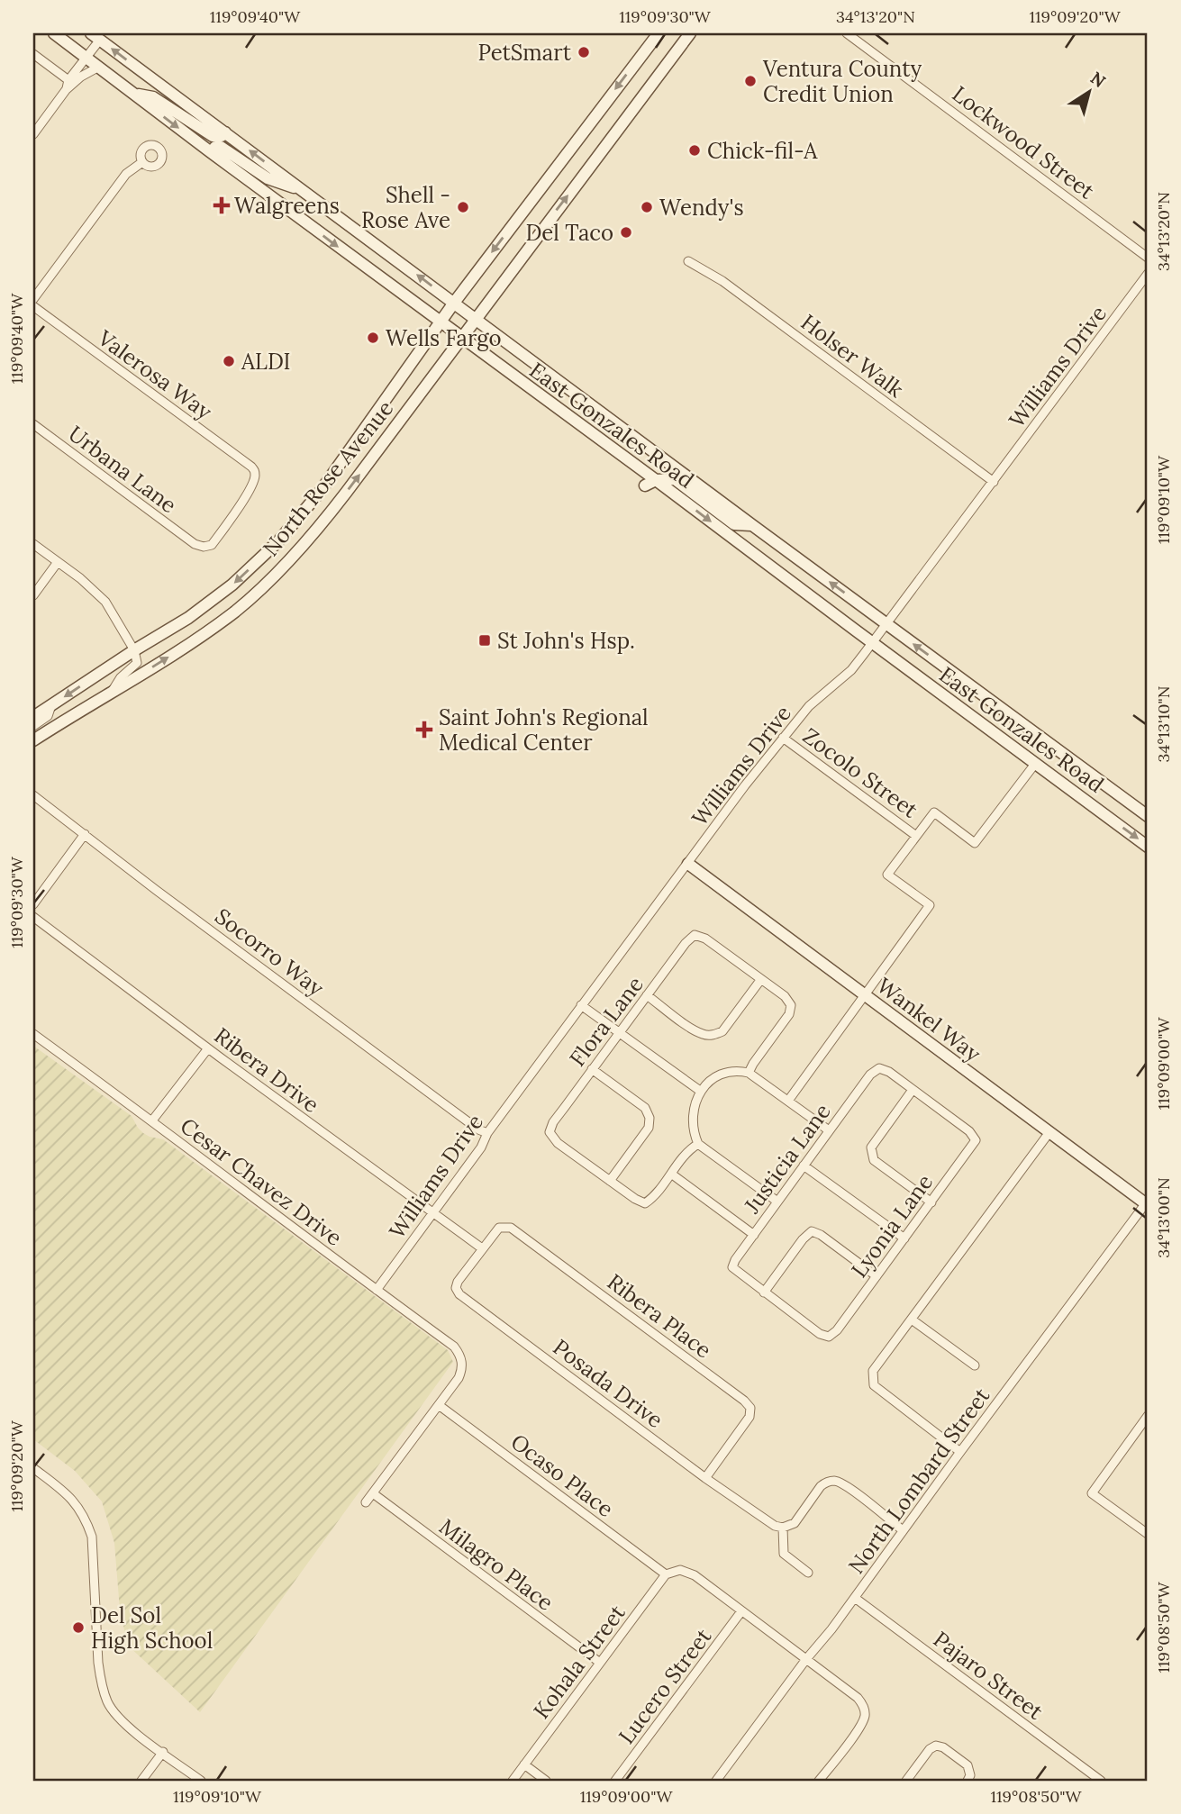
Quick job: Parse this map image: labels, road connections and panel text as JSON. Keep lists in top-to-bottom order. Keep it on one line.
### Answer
{"streets":{"main road":["East Gonzales Road","North Rose Avenue","Wankel Way"],"street":["Lockwood Street","Holser Walk","Williams Drive","Valerosa Way","Urbana Lane","Zocolo Street","Socorro Way","Flora Lane","Ribera Drive","Justicia Lane","Cesar Chavez Drive","Lyonia Lane","Ribera Place","Posada Drive","Ocaso Place","North Lombard Street","Milagro Place","Kohala Street","Pajaro Street","Lucero Street"]},"crossings":[["Holser Walk","Williams Drive"],["Williams Drive","East Gonzales Road"],["Williams Drive","Zocolo Street"],["Williams Drive","Socorro Way"],["Williams Drive","Wankel Way"],["Williams Drive","Ribera Drive"],["Williams Drive","Cesar Chavez Drive"],["Valerosa Way","Urbana Lane"],["East Gonzales Road","North Rose Avenue"],["East Gonzales Road","Zocolo Street"],["Wankel Way","North Lombard Street"],["Ribera Drive","Ribera Place"],["Ribera Drive","Posada Drive"],["Justicia Lane","Lyonia Lane"],["Cesar Chavez Drive","Ocaso Place"],["Ribera Place","Posada Drive"],["Ocaso Place","Kohala Street"],["North Lombard Street","Pajaro Street"],["Milagro Place","Kohala Street"]],"places":{"other":["PetSmart","Ventura County Credit Union","Chick-fil-A","Shell - Rose Ave","Wendy's","Del Taco","Wells Fargo","ALDI","Del Sol High School"],"health":["Walgreens","Saint John's Regional Medical Center"],"transit":["St John's Hsp."]},"north":"top right","coordinates":["119°09'40\"W","119°09'30\"W","34°13'20\"N","119°09'20\"W","119°09'10\"W","34°13'10\"N","119°09'00\"W","34°13'00\"N","119°08'50\"W"]}
